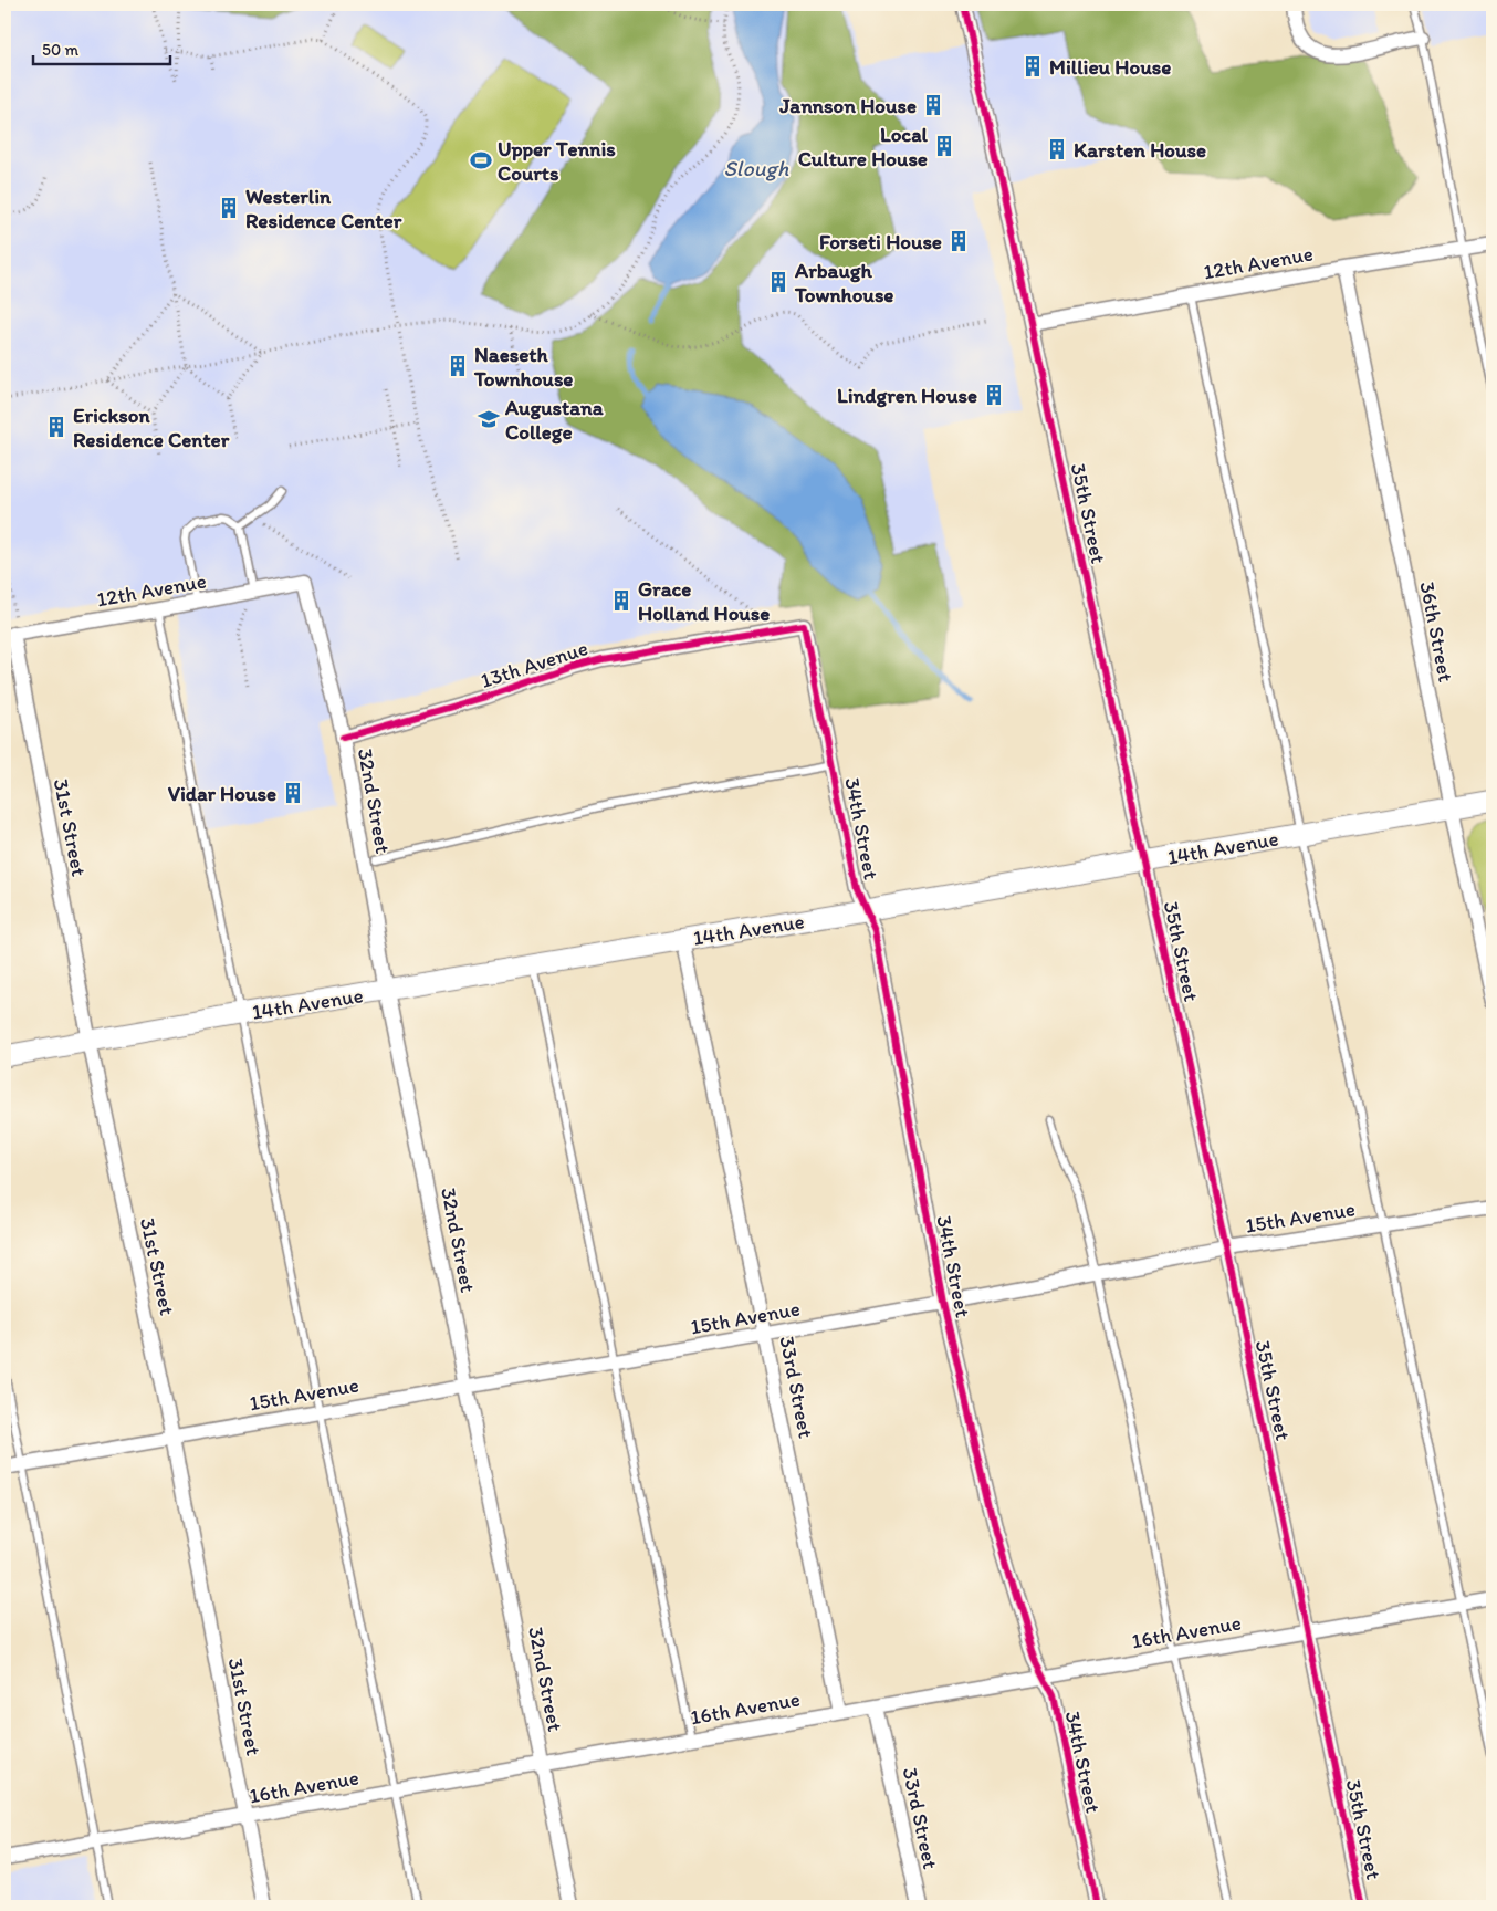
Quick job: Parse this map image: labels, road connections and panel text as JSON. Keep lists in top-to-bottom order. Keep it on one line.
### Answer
{"streets":{"street":["12th Avenue","35th Street","36th Street","13th Avenue","32nd Street","31st Street","34th Street","14th Avenue","15th Avenue","33rd Street","16th Avenue"]},"crossings":[["12th Avenue","35th Street"],["12th Avenue","36th Street"],["12th Avenue","32nd Street"],["12th Avenue","31st Street"],["35th Street","14th Avenue"],["35th Street","15th Avenue"],["35th Street","16th Avenue"],["36th Street","14th Avenue"],["13th Avenue","32nd Street"],["13th Avenue","34th Street"],["32nd Street","14th Avenue"],["32nd Street","15th Avenue"],["32nd Street","16th Avenue"],["31st Street","14th Avenue"],["31st Street","15th Avenue"],["31st Street","16th Avenue"],["34th Street","14th Avenue"],["34th Street","15th Avenue"],["34th Street","16th Avenue"],["14th Avenue","33rd Street"],["15th Avenue","33rd Street"],["33rd Street","16th Avenue"]],"water":["Slough"],"places":{"building":["Millieu House","Jannson House","Local Culture House","Karsten House","Westerlin Residence Center","Forseti House","Arbaugh Townhouse","Naeseth Townhouse","Lindgren House","Erickson Residence Center","Grace Holland House","Vidar House"],"sports":["Upper Tennis Courts"],"school or university":["Augustana College"]},"scale_bar":"50 m"}
